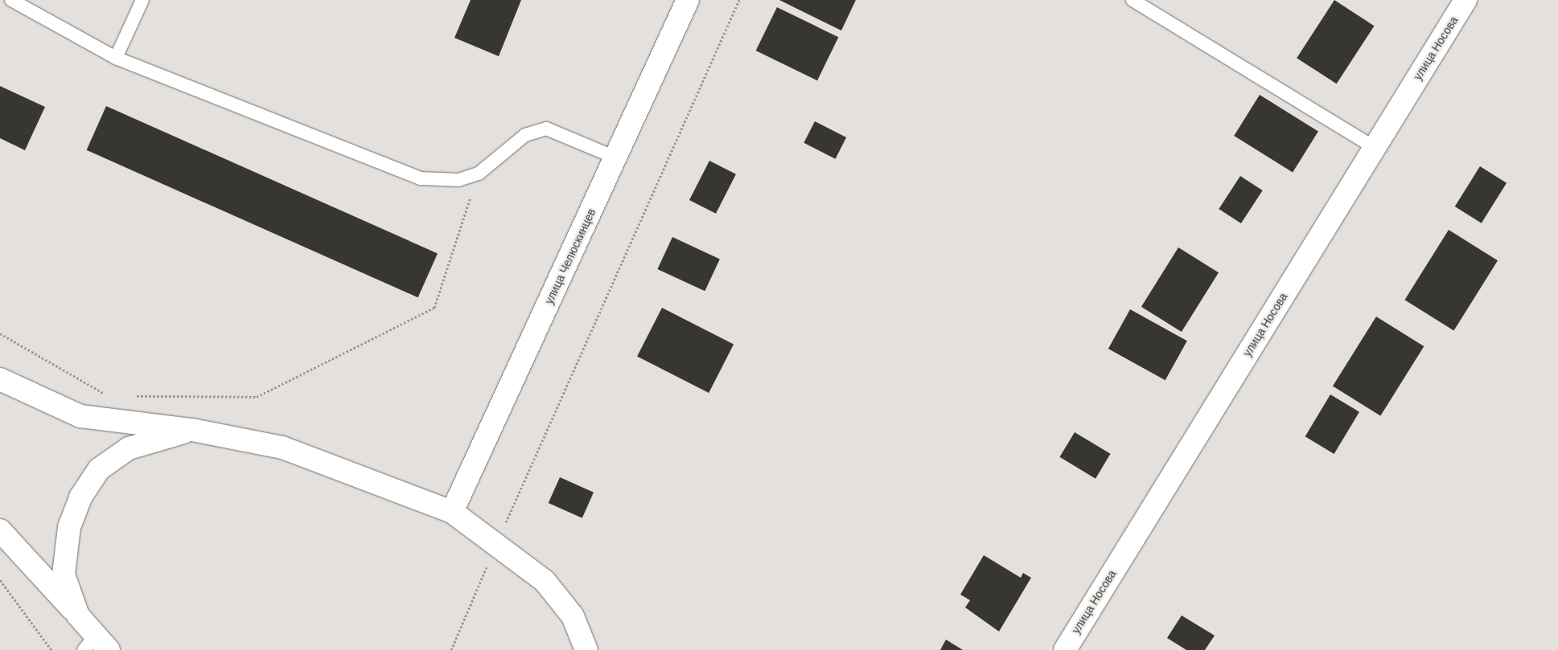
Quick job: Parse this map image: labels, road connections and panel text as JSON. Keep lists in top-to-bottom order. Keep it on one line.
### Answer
{"streets":{"street":["улица Носова","улица Челюскинцев"]}}
